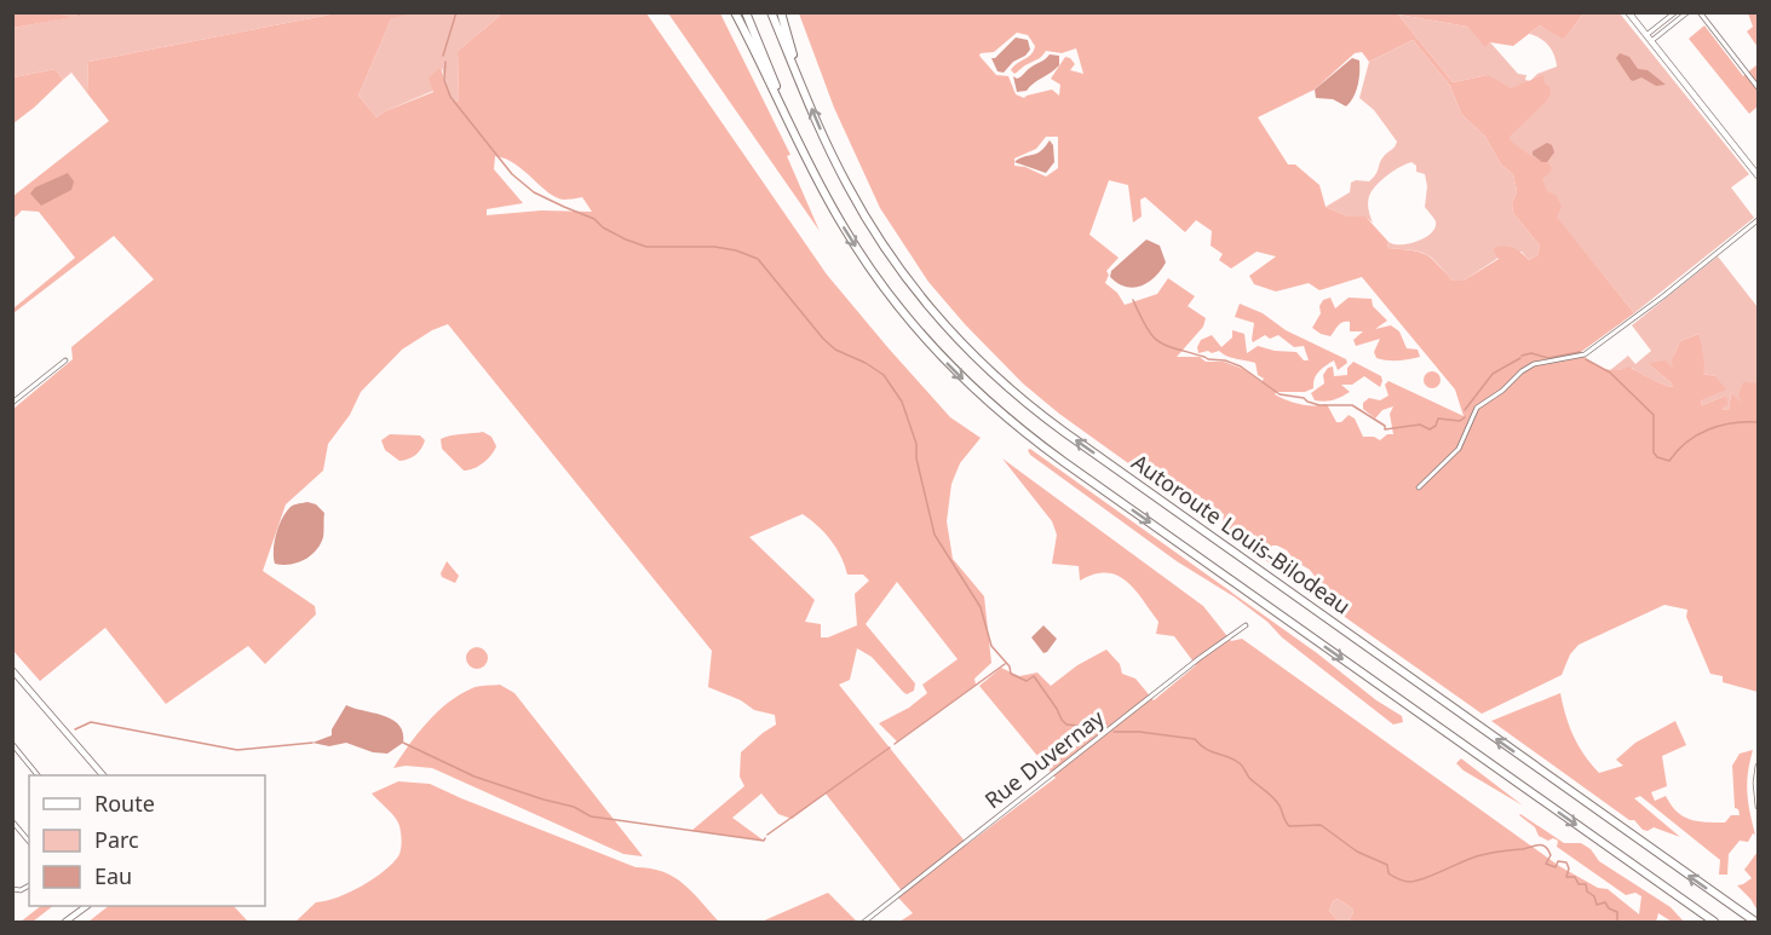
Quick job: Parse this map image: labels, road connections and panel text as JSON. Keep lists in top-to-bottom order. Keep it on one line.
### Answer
{"streets":{"highway":["Autoroute Louis-Bilodeau"],"street":["Rue Duvernay"]},"legend":["Route","Parc","Eau"]}
